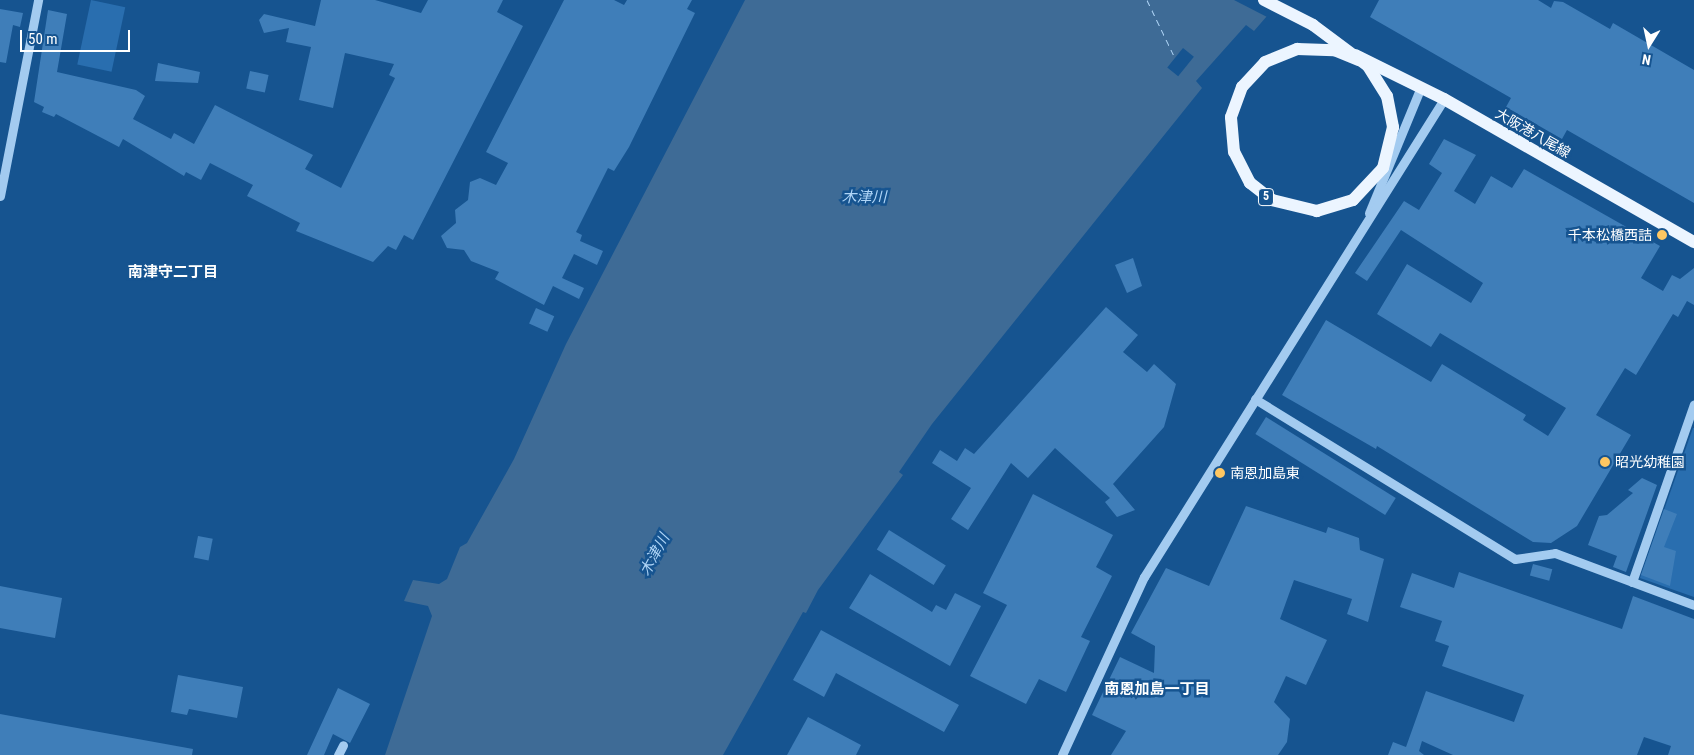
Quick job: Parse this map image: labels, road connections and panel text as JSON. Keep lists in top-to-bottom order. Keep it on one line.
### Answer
{"streets":{"main road":["大阪港八尾線","5"]},"districts":["南津守二丁目","南恩加島一丁目"],"water":["木津川"],"places":["千本松橋西詰","昭光幼稚園","南恩加島東"],"scale_bar":"50 m","north":"bottom"}
